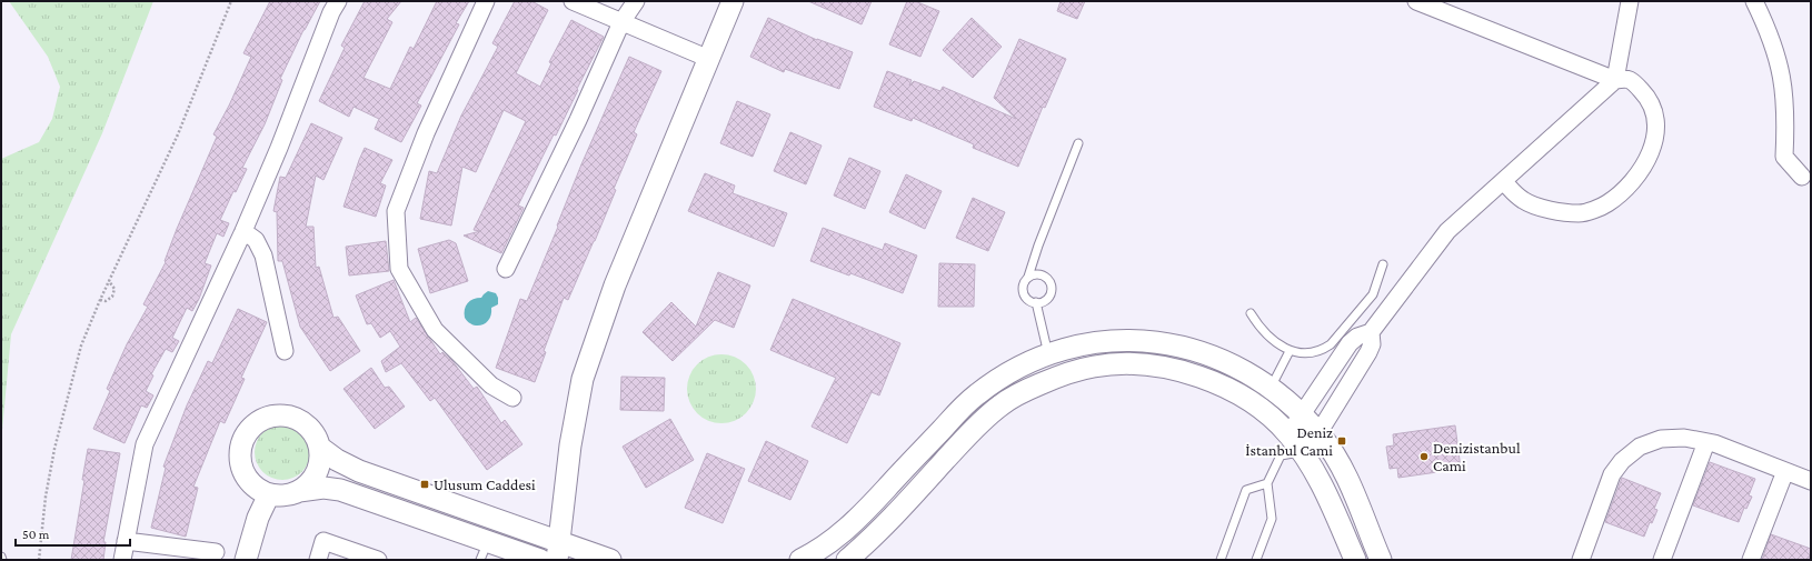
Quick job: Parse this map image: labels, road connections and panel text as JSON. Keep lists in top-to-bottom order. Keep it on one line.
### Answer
{"places":{"transit":["Deniz İstanbul Cami","Ulusum Caddesi"],"other":["Denizistanbul Cami"]},"scale_bar":"50 m"}
